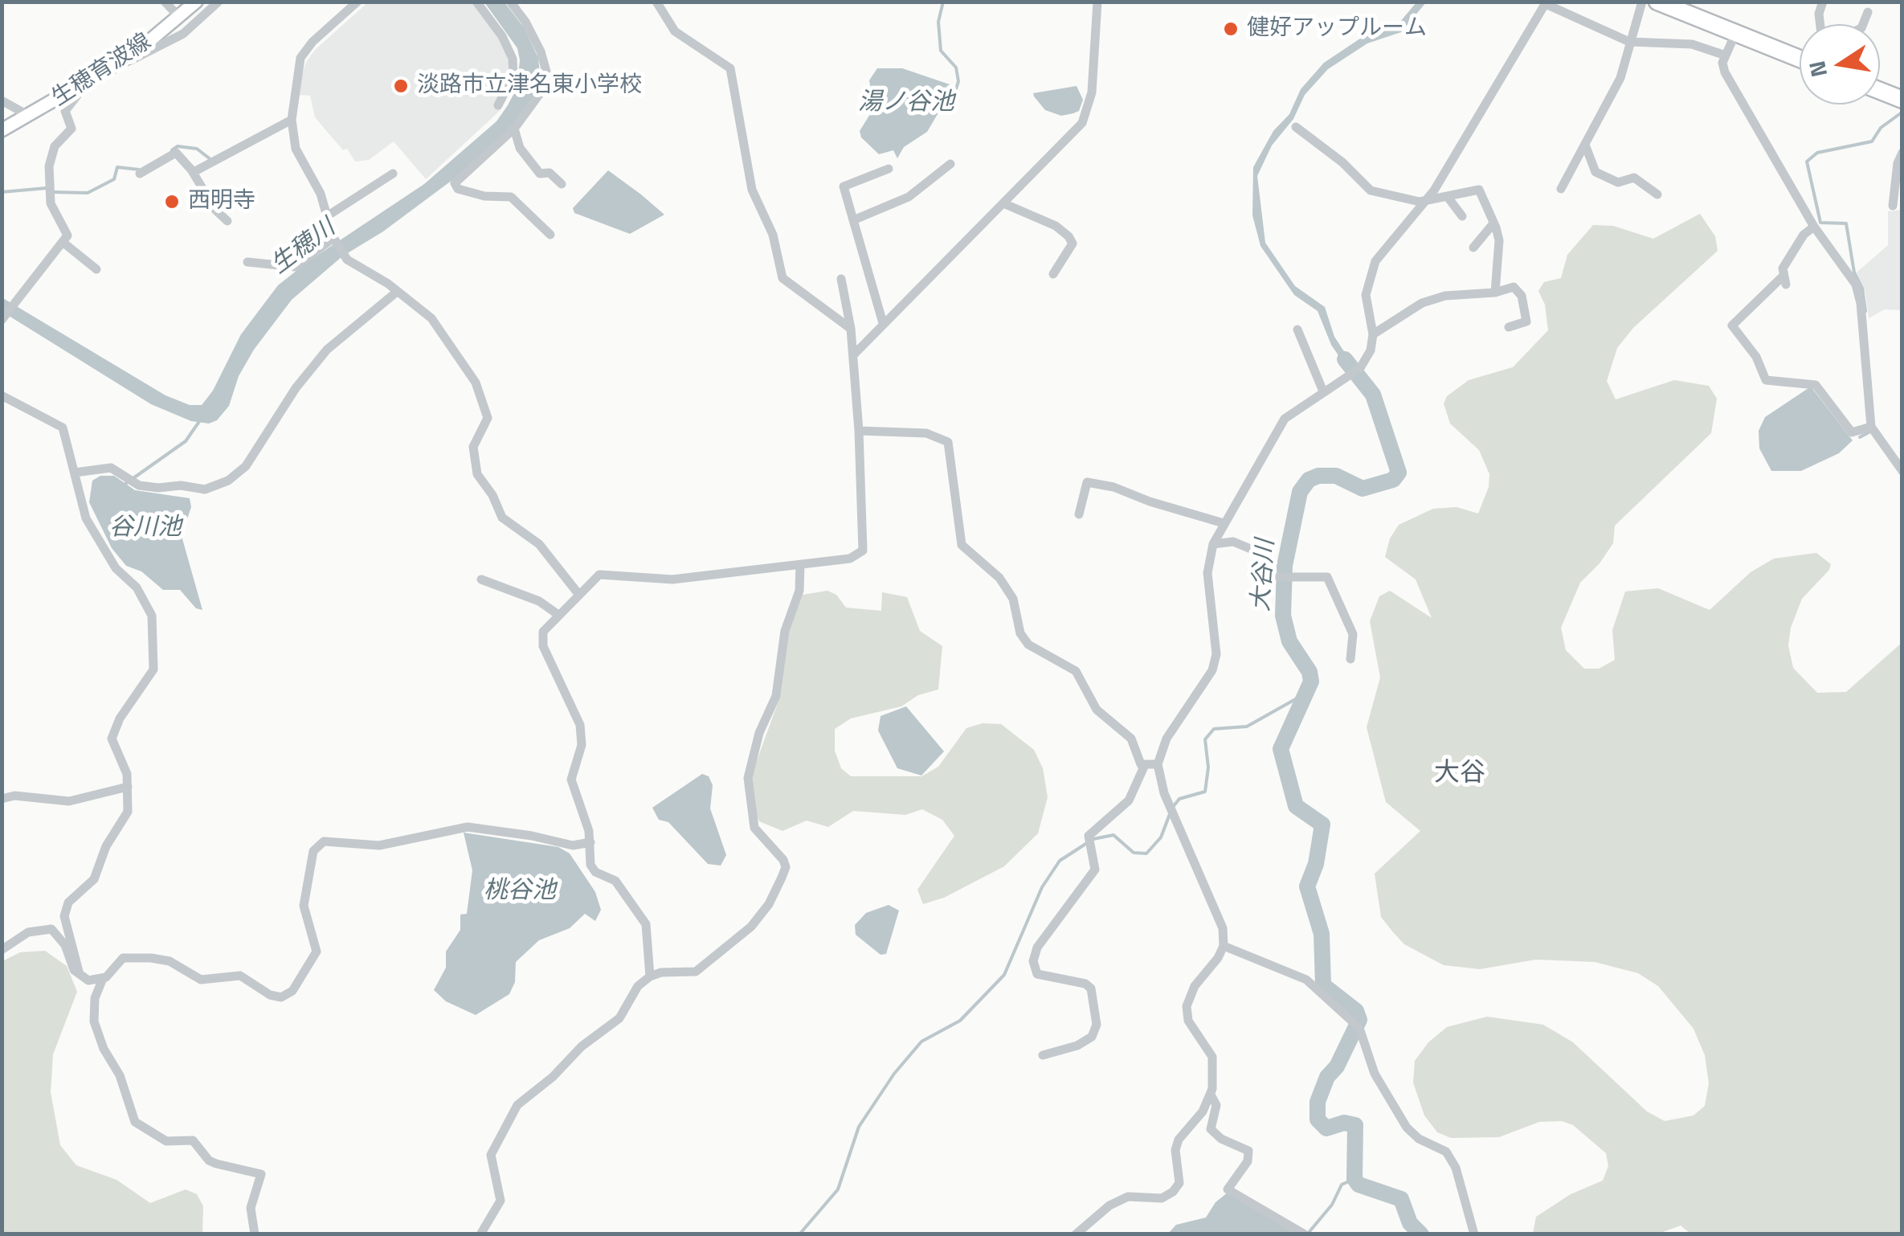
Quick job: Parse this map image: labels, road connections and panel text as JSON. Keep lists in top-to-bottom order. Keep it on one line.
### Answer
{"streets":{"main road":["生穂育波線"]},"districts":["大谷"],"water":["湯ノ谷池","生穂川","谷川池","大谷川","桃谷池"],"places":["健好アップルーム","淡路市立津名東小学校","西明寺"],"north":"left"}
